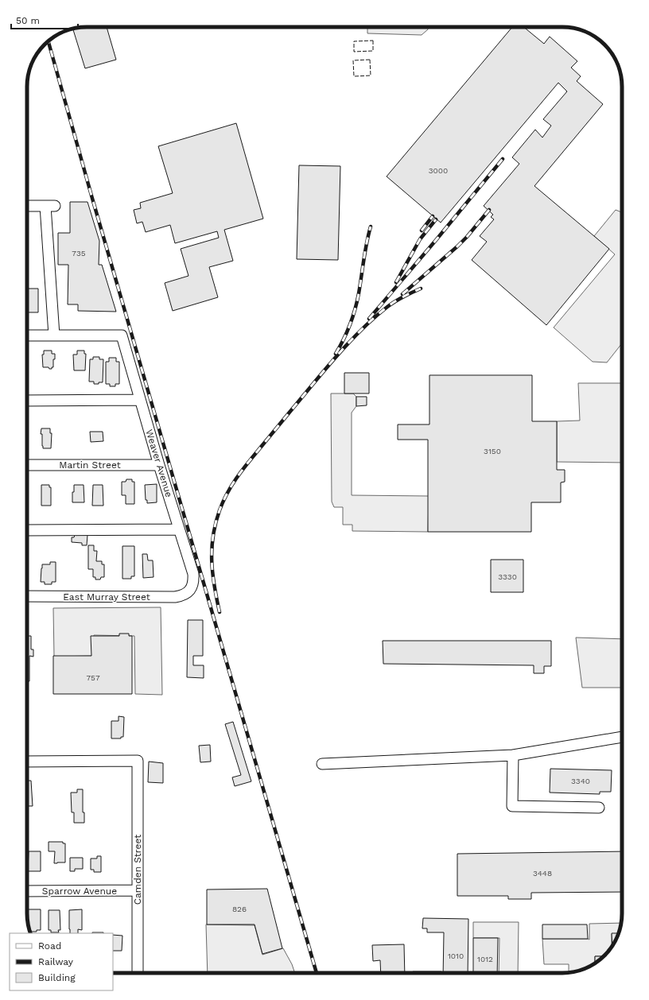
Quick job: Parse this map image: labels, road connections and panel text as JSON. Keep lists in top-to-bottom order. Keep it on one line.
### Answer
{"streets":{"street":["Weaver Avenue","Martin Street","East Murray Street","Camden Street","Sparrow Avenue"]},"crossings":[["Weaver Avenue","Martin Street"],["Weaver Avenue","East Murray Street"],["Camden Street","Sparrow Avenue"]],"house_numbers":["3000","735","3150","3330","757","3340","3448","826","1010","1012"],"legend":["Road","Railway","Building"],"scale_bar":"50 m"}
